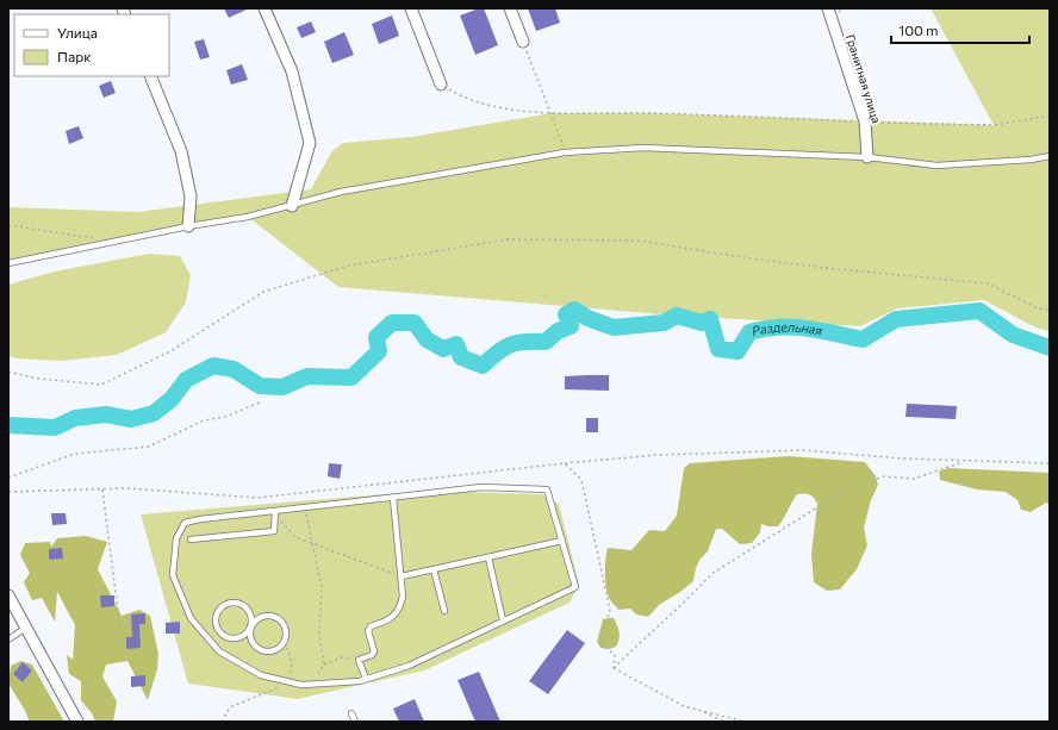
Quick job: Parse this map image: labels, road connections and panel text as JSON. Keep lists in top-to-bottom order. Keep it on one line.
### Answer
{"streets":{"street":["Гранитная улица"]},"water":["Раздельная"],"legend":["Улица","Парк"],"scale_bar":"100 m"}
